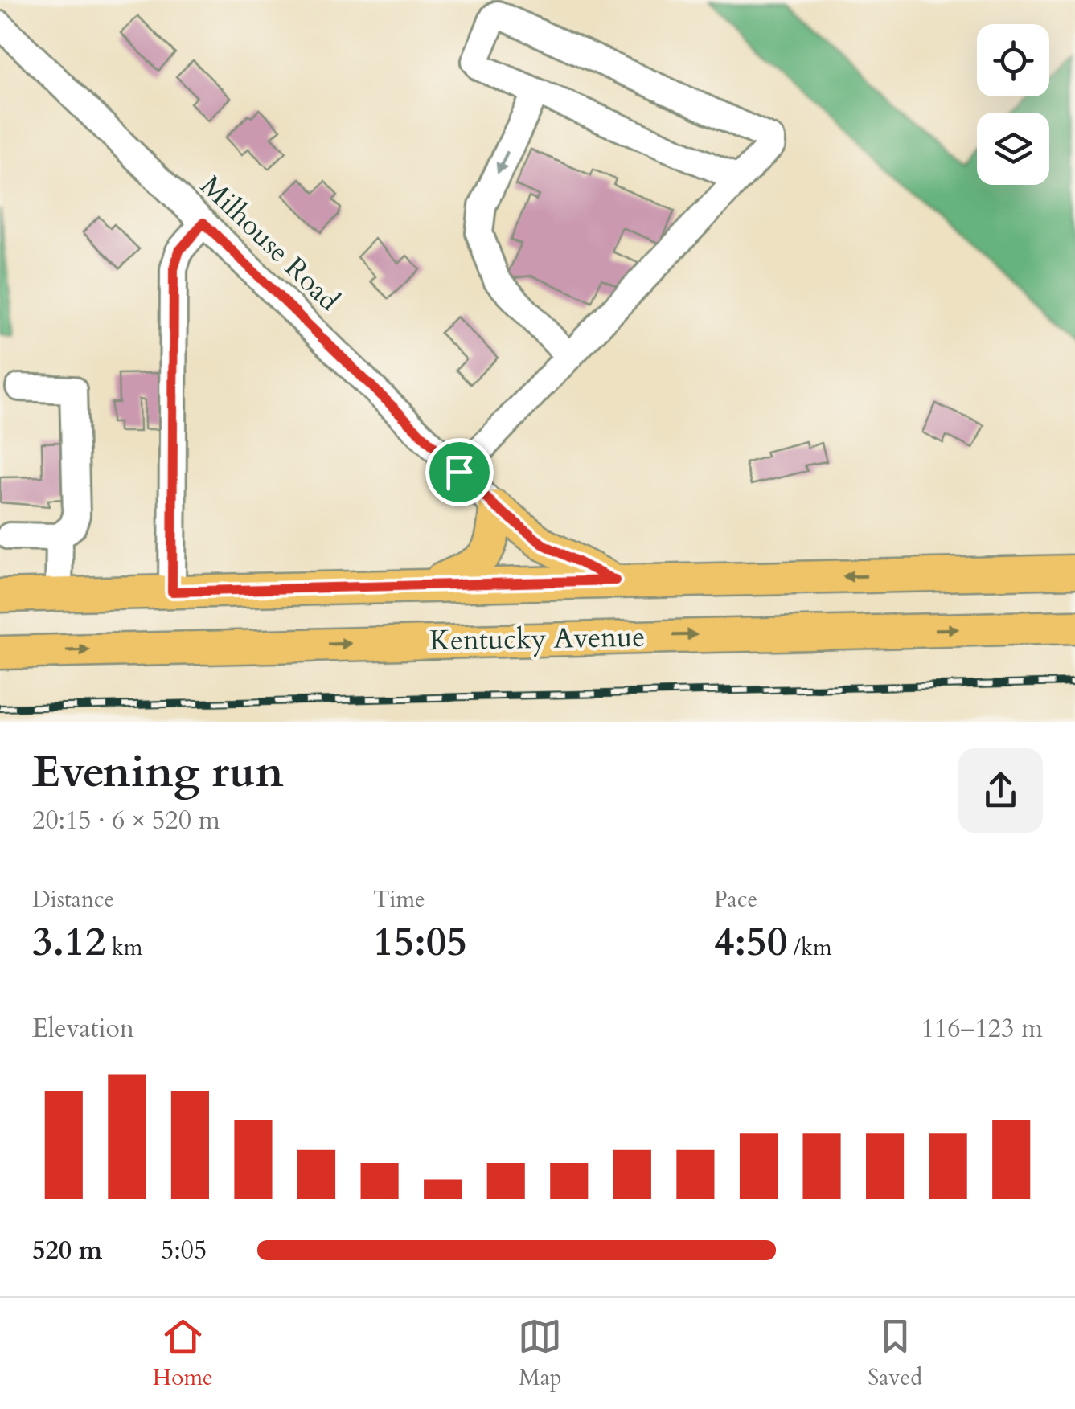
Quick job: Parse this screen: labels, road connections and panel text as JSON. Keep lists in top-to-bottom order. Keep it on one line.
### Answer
{"streets":{"main road":["Kentucky Avenue"],"street":["Milhouse Road"]},"page":{"heading":["Evening run","20:15 · 6 × 520 m"],"stats":[["Distance","3.12 km"],["Time","15:05"],["Pace","4:50 /km"]],"chart":["Elevation","116–123 m"],"list":[{"name":"520 m","note":"5:05"}],"tabs":["Home","Map","Saved"]}}
